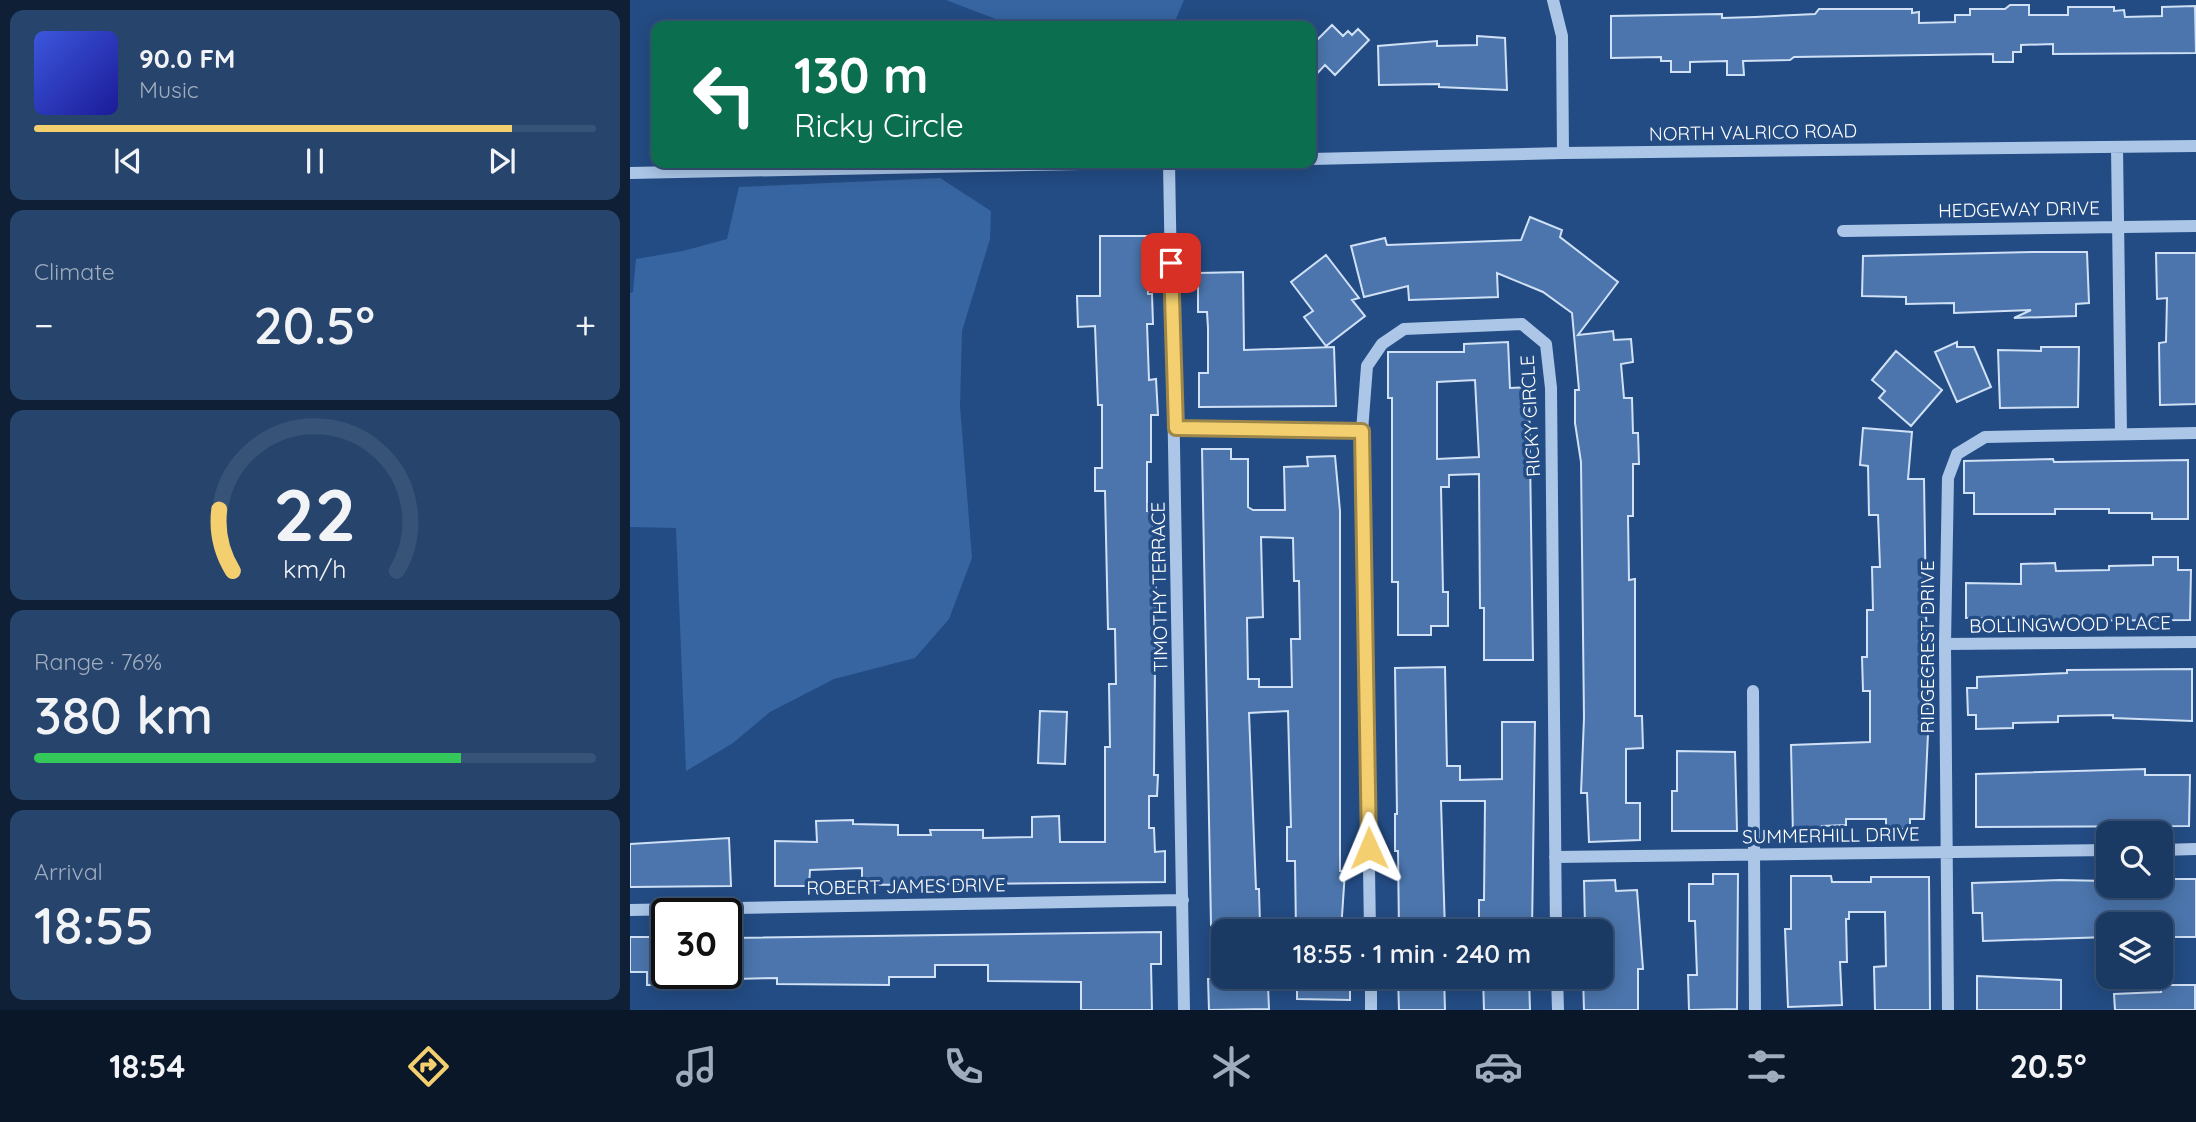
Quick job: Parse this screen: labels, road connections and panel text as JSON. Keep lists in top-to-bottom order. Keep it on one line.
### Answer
{"streets":{"street":["NORTH VALRICO ROAD","HEDGEWAY DRIVE","RICKY CIRCLE","TIMOTHY TERRACE","BOLLINGWOOD PLACE","RIDGECREST DRIVE","SUMMERHILL DRIVE","ROBERT JAMES DRIVE"]},"crossings":[["RICKY CIRCLE","SUMMERHILL DRIVE"],["TIMOTHY TERRACE","ROBERT JAMES DRIVE"],["BOLLINGWOOD PLACE","RIDGECREST DRIVE"],["RIDGECREST DRIVE","SUMMERHILL DRIVE"]],"page":{"turn":["130 m","Ricky Circle"],"song":["90.0 FM","Music"],"tile":["Climate",["Range · 76%","380 km"],["Arrival","18:55"]],"heat":["−","20.5°","+"],"limit":"30","trip":"18:55 · 1 min · 240 m","tabs":["18:54","20.5°"],"gauge":["22","km/h"]}}
